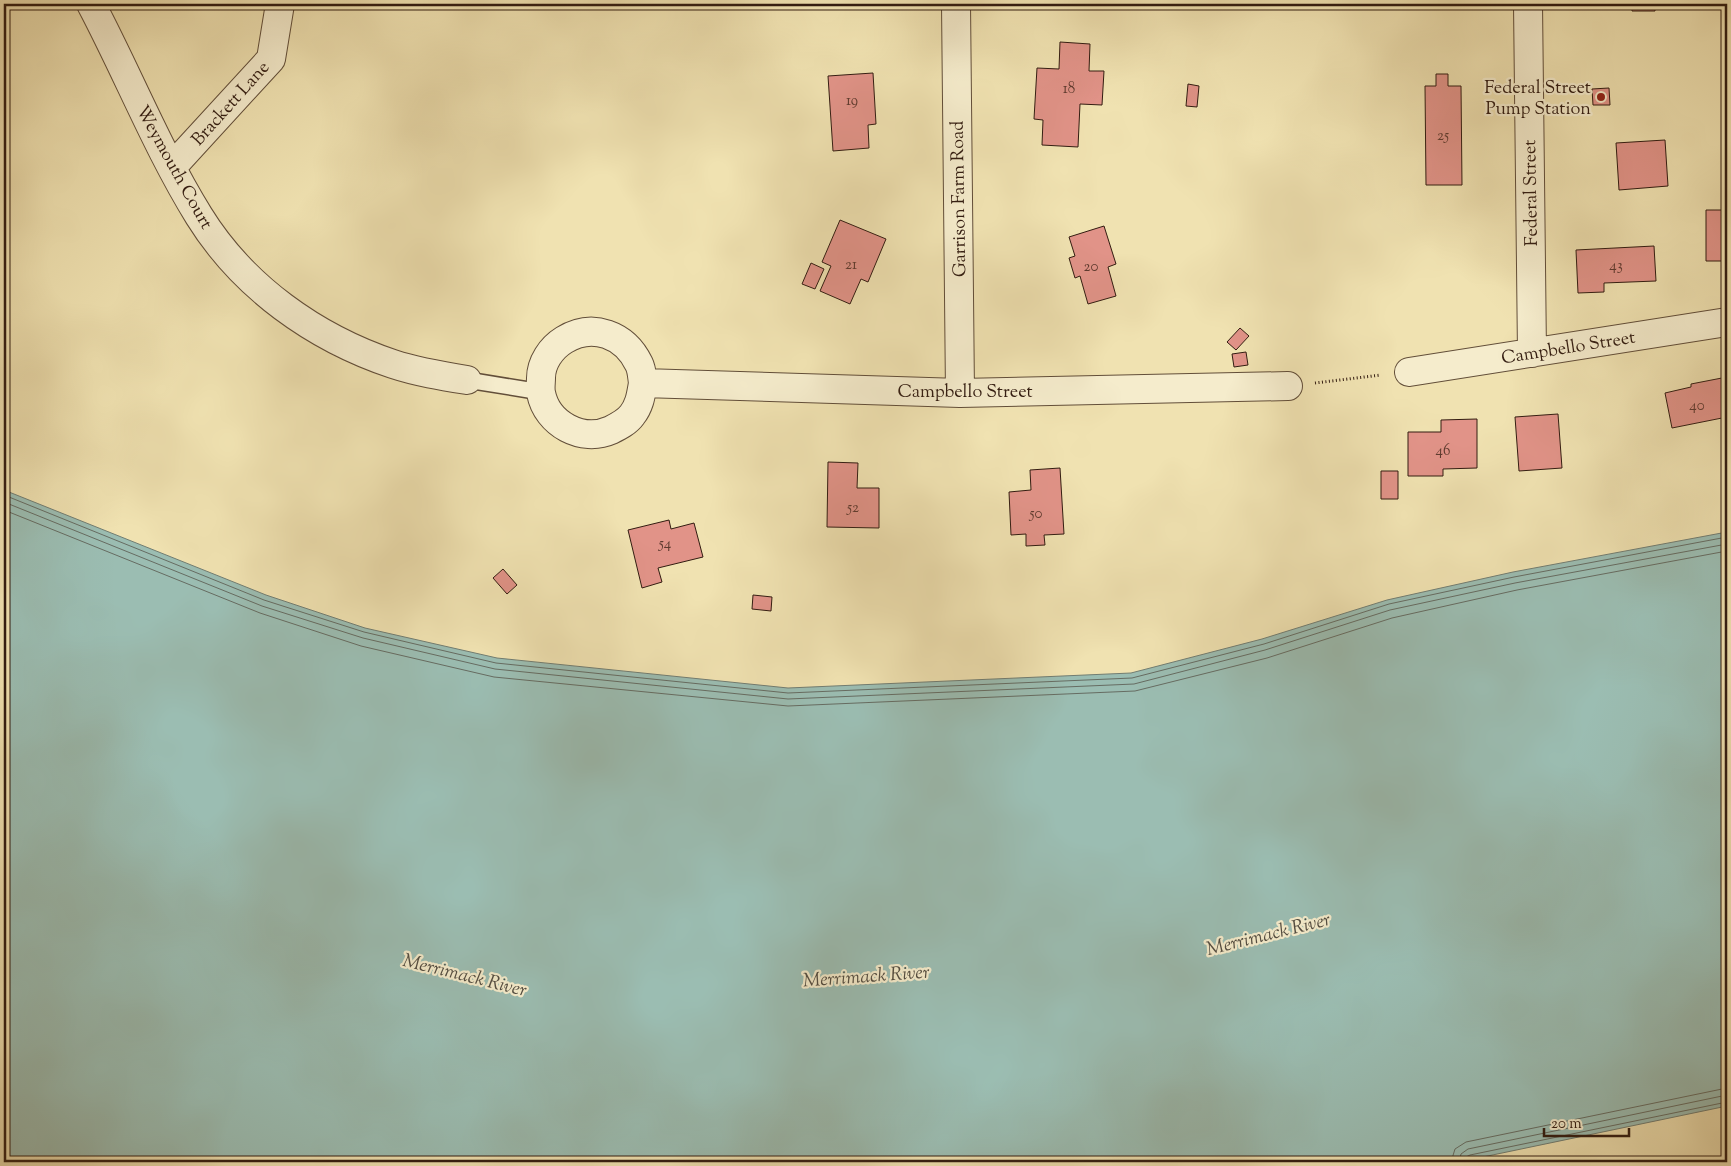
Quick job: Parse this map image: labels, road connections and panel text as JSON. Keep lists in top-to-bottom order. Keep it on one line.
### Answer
{"streets":{"street":["Brackett Lane","Weymouth Court","Federal Street","Garrison Farm Road","Campbello Street"]},"crossings":[["Brackett Lane","Weymouth Court"],["Weymouth Court","Campbello Street"],["Federal Street","Campbello Street"],["Garrison Farm Road","Campbello Street"]],"water":["Merrimack River"],"places":["Federal Street Pump Station"],"house_numbers":["18","19","25","21","43","20","40","46","52","50","54"],"scale_bar":"20 m"}
